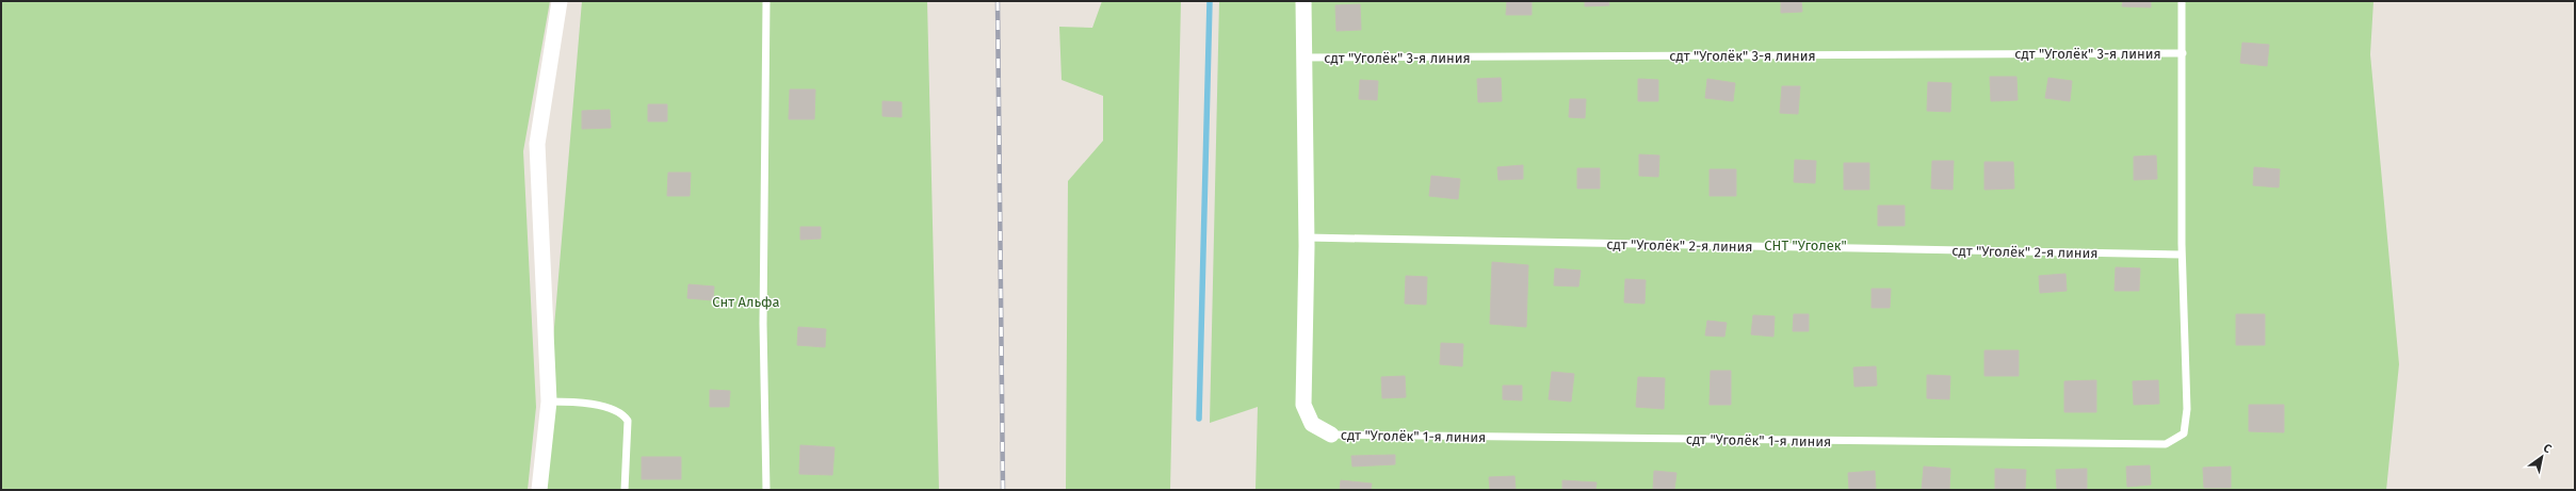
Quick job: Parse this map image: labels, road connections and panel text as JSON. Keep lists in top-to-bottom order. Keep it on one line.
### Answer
{"streets":{"lane":["сдт \"Уголёк\" 3-я линия","сдт \"Уголёк\" 2-я линия","сдт \"Уголёк\" 1-я линия"]},"crossings":[["сдт \"Уголёк\" 2-я линия","сдт \"Уголёк\" 1-я линия"]],"parks":["СНТ \"Уголек\"","Снт Альфа"],"north":"top right"}
